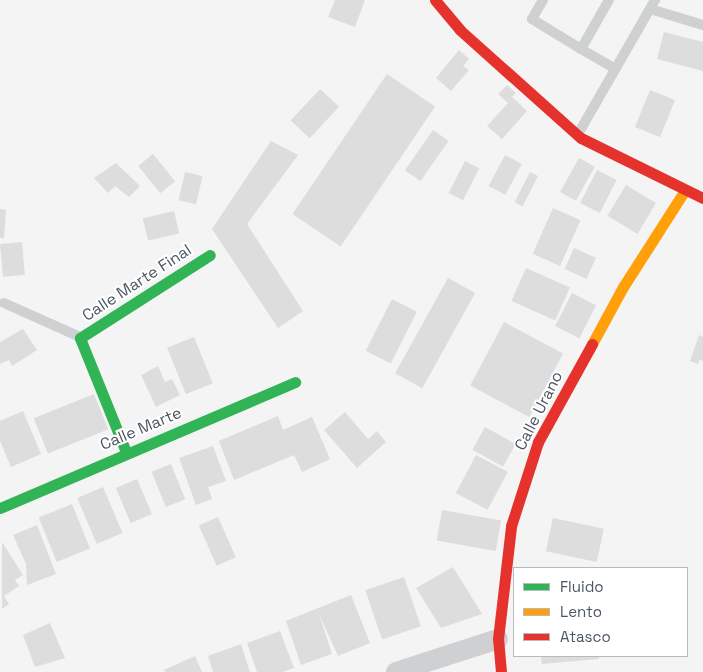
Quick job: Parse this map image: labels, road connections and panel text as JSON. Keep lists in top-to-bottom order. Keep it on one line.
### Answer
{"streets":{"street":["Calle Marte Final","Calle Urano","Calle Marte"]},"legend":["Fluido","Lento","Atasco"]}
